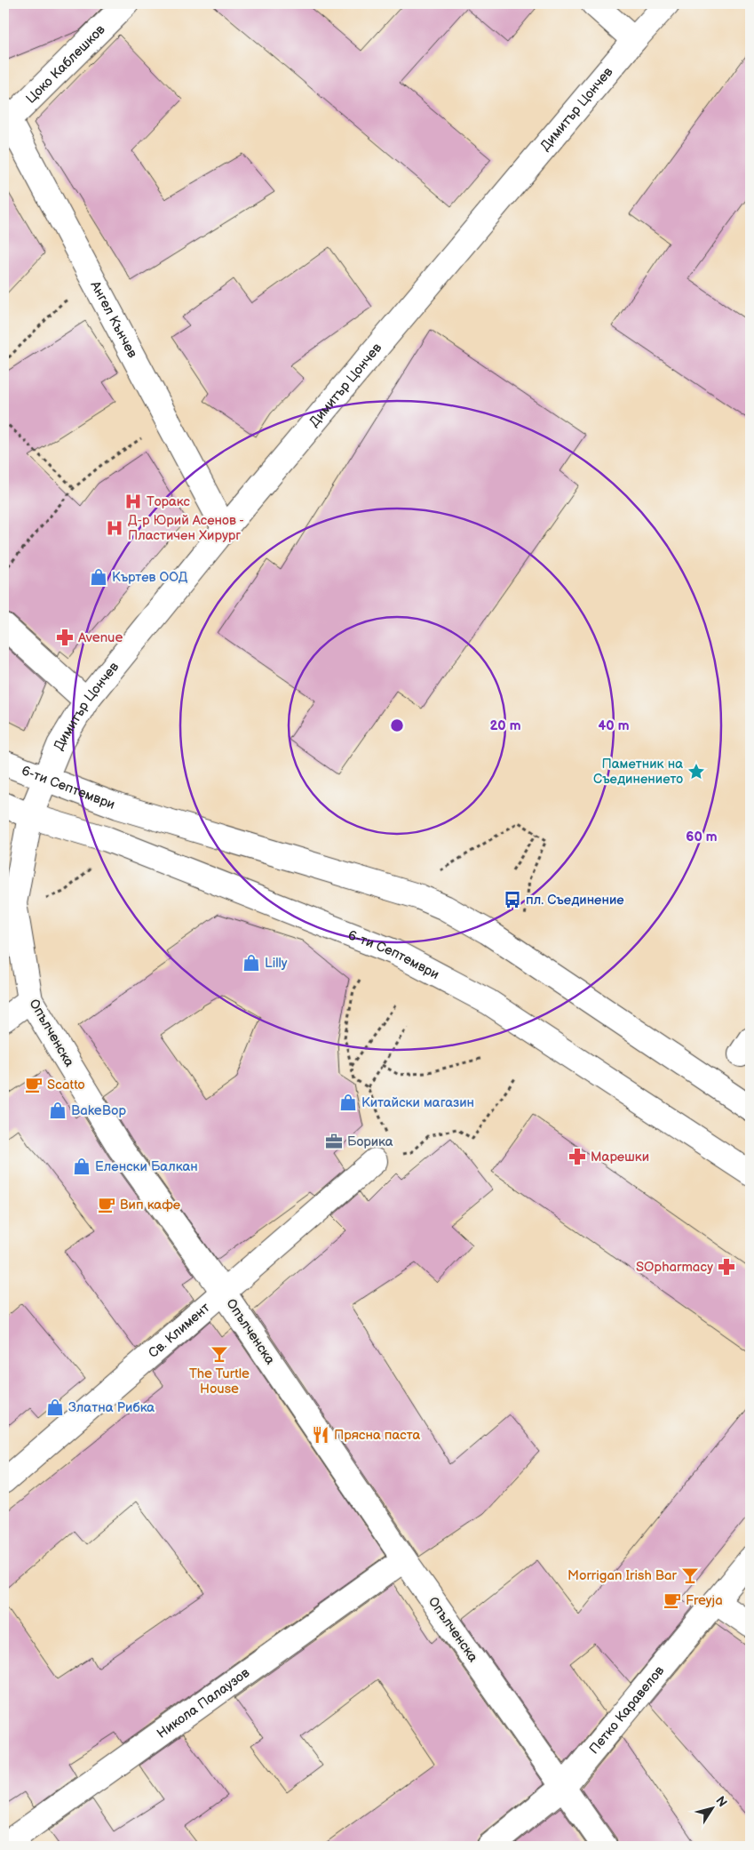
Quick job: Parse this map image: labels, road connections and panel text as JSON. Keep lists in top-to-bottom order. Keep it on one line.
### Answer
{"streets":{"street":["Цоко Каблешков","Димитър Цончев","Ангел Кънчев","6-ти Септември","Опълченска","Св. Климент","Никола Палаузов","Петко Каравелов"]},"crossings":[["Цоко Каблешков","Ангел Кънчев"],["Димитър Цончев","Ангел Кънчев"],["Димитър Цончев","6-ти Септември"],["Димитър Цончев","Опълченска"],["6-ти Септември","Опълченска"],["Опълченска","Св. Климент"],["Опълченска","Никола Палаузов"],["Опълченска","Петко Каравелов"]],"places":{"hospital":["Торакс","Д-р Юрий Асенов - Пластичен Хирург"],"shop":["Къртев ООД","Lilly","Китайски магазин","BakeBop","Еленски Балкан","Златна Рибка"],"pharmacy":["Avenue","Марешки","SOpharmacy"],"place":["Паметник на Съединението"],"bus stop":["пл. Съединение"],"cafe":["Scatto","Вип кафе","Freyja"],"office":["Борика"],"bar":["The Turtle House","Morrigan Irish Bar"],"restaurant":["Прясна паста"]},"north":"top right","rings":["20 m","40 m","60 m"]}
